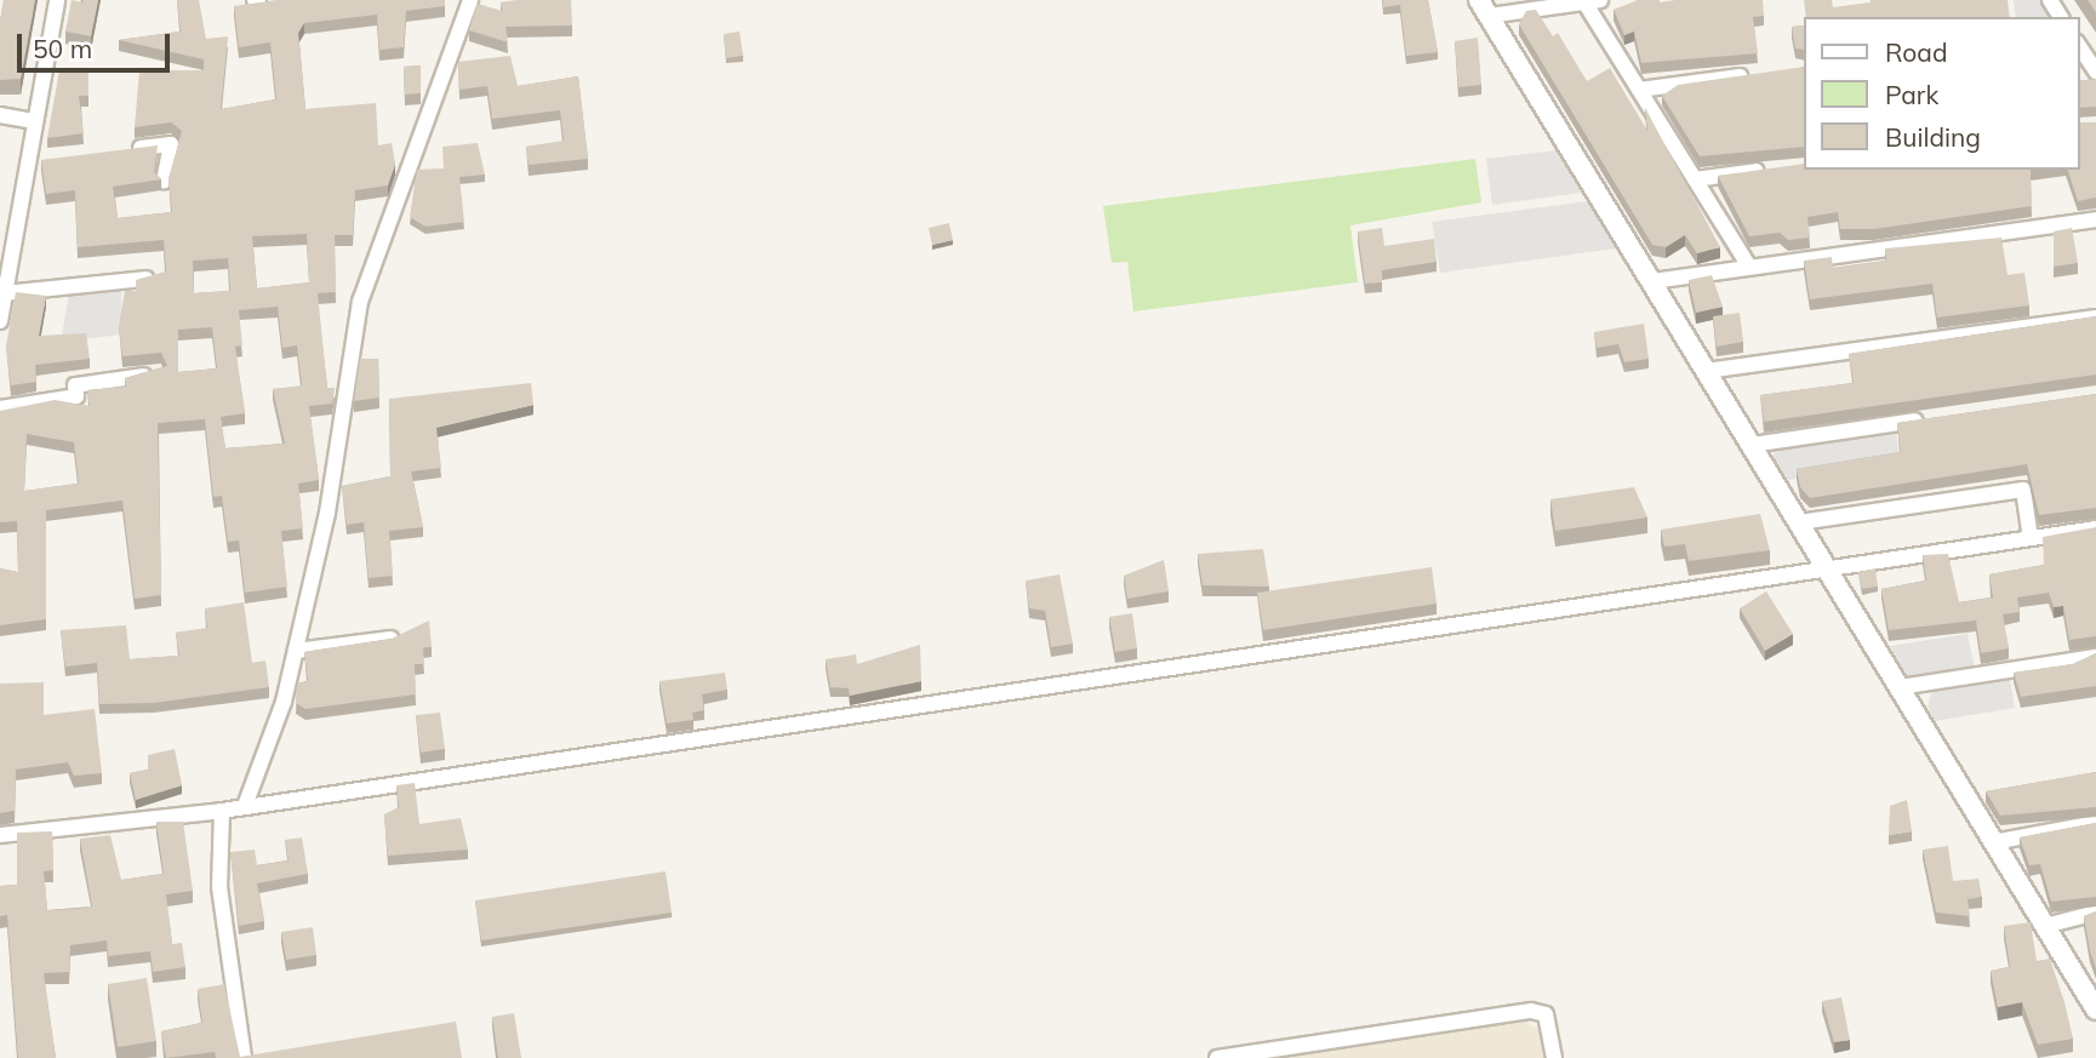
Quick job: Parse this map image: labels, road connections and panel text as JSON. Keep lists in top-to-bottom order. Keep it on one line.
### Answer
{"legend":["Road","Park","Building"],"scale_bar":"50 m"}
